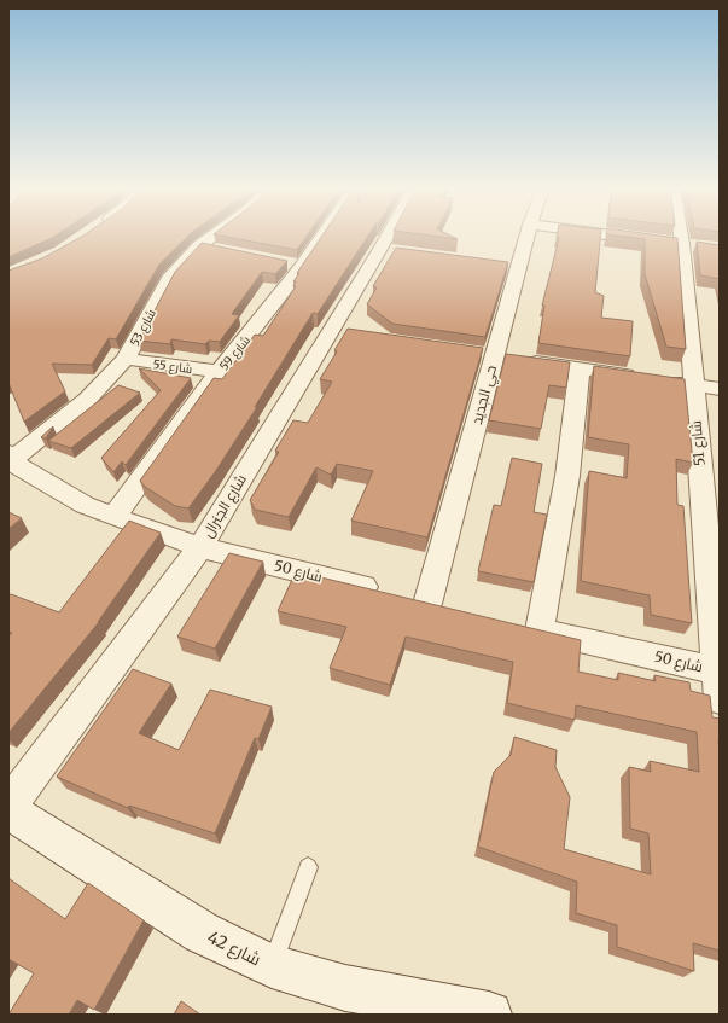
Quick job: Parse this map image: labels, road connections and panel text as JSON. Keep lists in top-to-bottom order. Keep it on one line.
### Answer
{"streets":{"street":["شارع 53","شارع 59","شارع 55","حي الجديد","شارع 51","شارع الجنرال","شارع 50","شارع 42"]},"crossings":[["شارع 53","شارع 55"],["شارع 53","شارع 50"],["شارع 59","شارع 55"],["شارع 59","شارع 50"],["حي الجديد","شارع 50"],["شارع 51","شارع 50"],["شارع الجنرال","شارع 50"]]}
